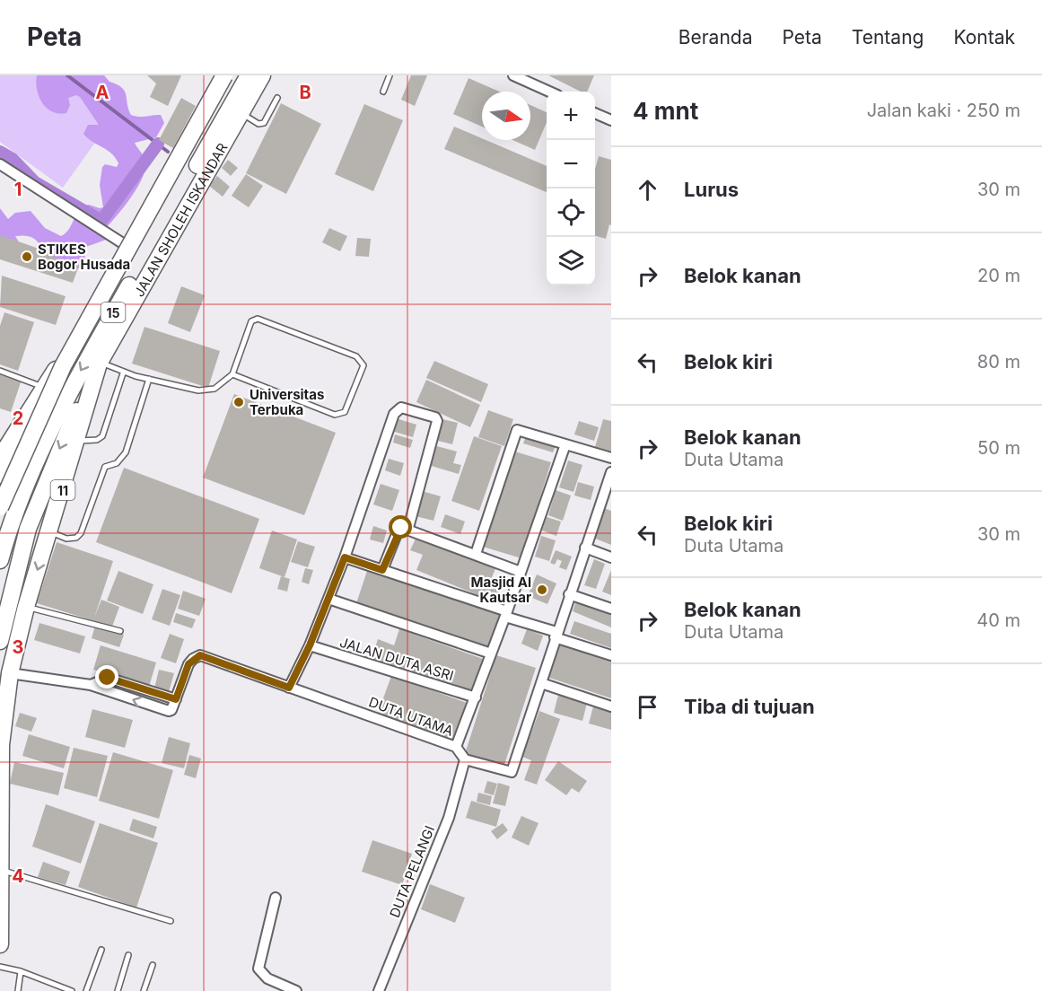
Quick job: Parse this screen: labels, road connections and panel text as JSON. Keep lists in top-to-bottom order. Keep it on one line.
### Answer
{"streets":{"highway":["JALAN SHOLEH ISKANDAR","15","11"],"street":["JALAN DUTA ASRI","DUTA UTAMA","DUTA PELANGI"]},"crossings":[["DUTA UTAMA","DUTA PELANGI"]],"places":["STIKES Bogor Husada","Universitas Terbuka","Masjid Al Kautsar"],"north":"right","page":{"header":"Peta","nav":["Beranda","Peta","Tentang","Kontak"],"heading":["4 mnt","Jalan kaki · 250 m"],"map_buttons":["+","−"],"list":[["Lurus","30 m"],["Belok kanan","20 m"],["Belok kiri","80 m"],["Belok kanan","Duta Utama","50 m"],["Belok kiri","Duta Utama","30 m"],["Belok kanan","Duta Utama","40 m"],"Tiba di tujuan"]},"grid":{"columns":["A","B"],"rows":["1","2","3","4"]}}
